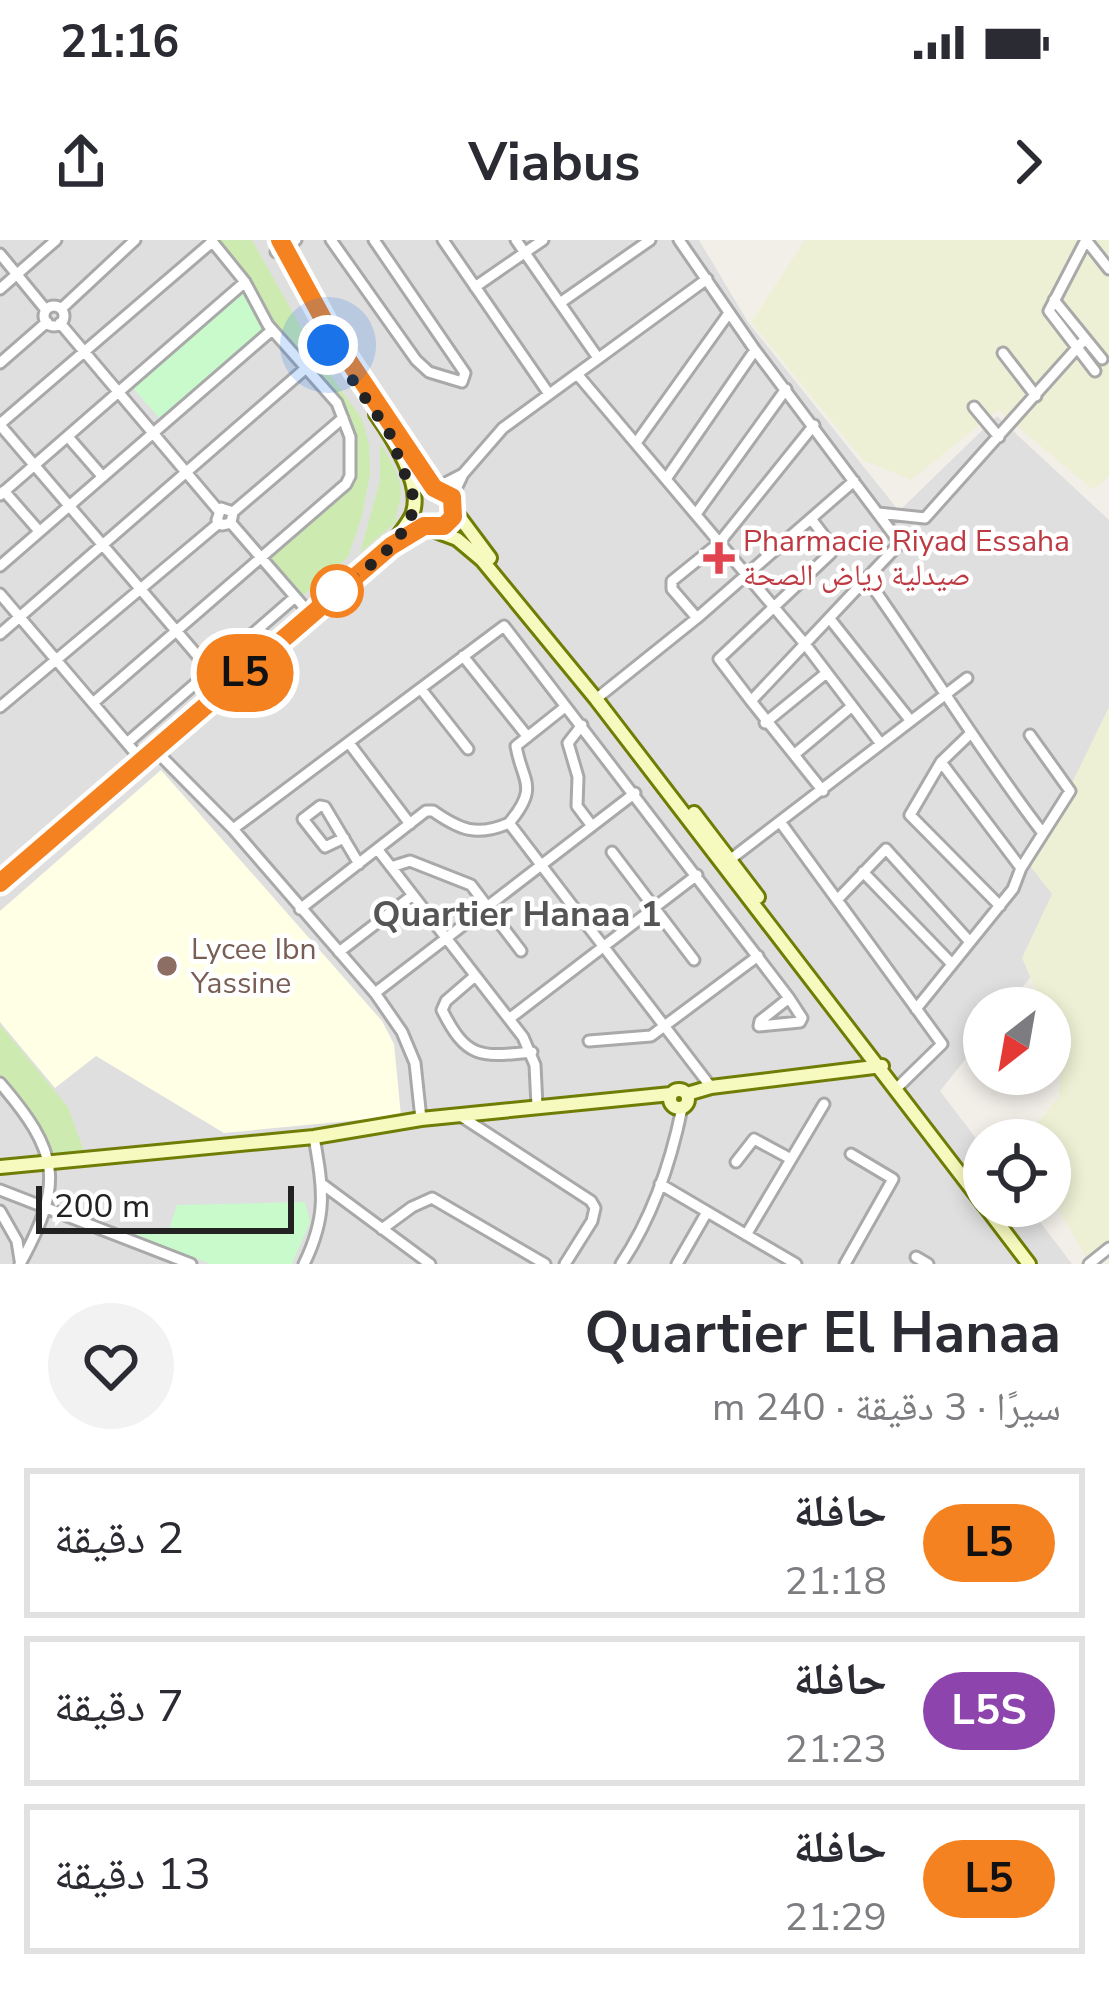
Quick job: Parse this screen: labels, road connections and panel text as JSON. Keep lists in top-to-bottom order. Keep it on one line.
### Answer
{"districts":["Quartier Hanaa 1"],"places":{"health":["Pharmacie Riyad Essaha صيدلية رياض الصحة"],"other":["Lycee Ibn Yassine"]},"lines":["bus line L5"],"scale_bar":"200 m","north":"bottom left","page":{"status":"21:16","header":"Viabus","on_map":"L5","scale":"200 m","heading":["Quartier El Hanaa","سيرًا · 3 دقيقة · 240 m"],"list":[{"mark":"L5","name":"حافلة","note":"21:18","value":"2 دقيقة"},{"mark":"L5S","name":"حافلة","note":"21:23","value":"7 دقيقة"},{"mark":"L5","name":"حافلة","note":"21:29","value":"13 دقيقة"}]}}
